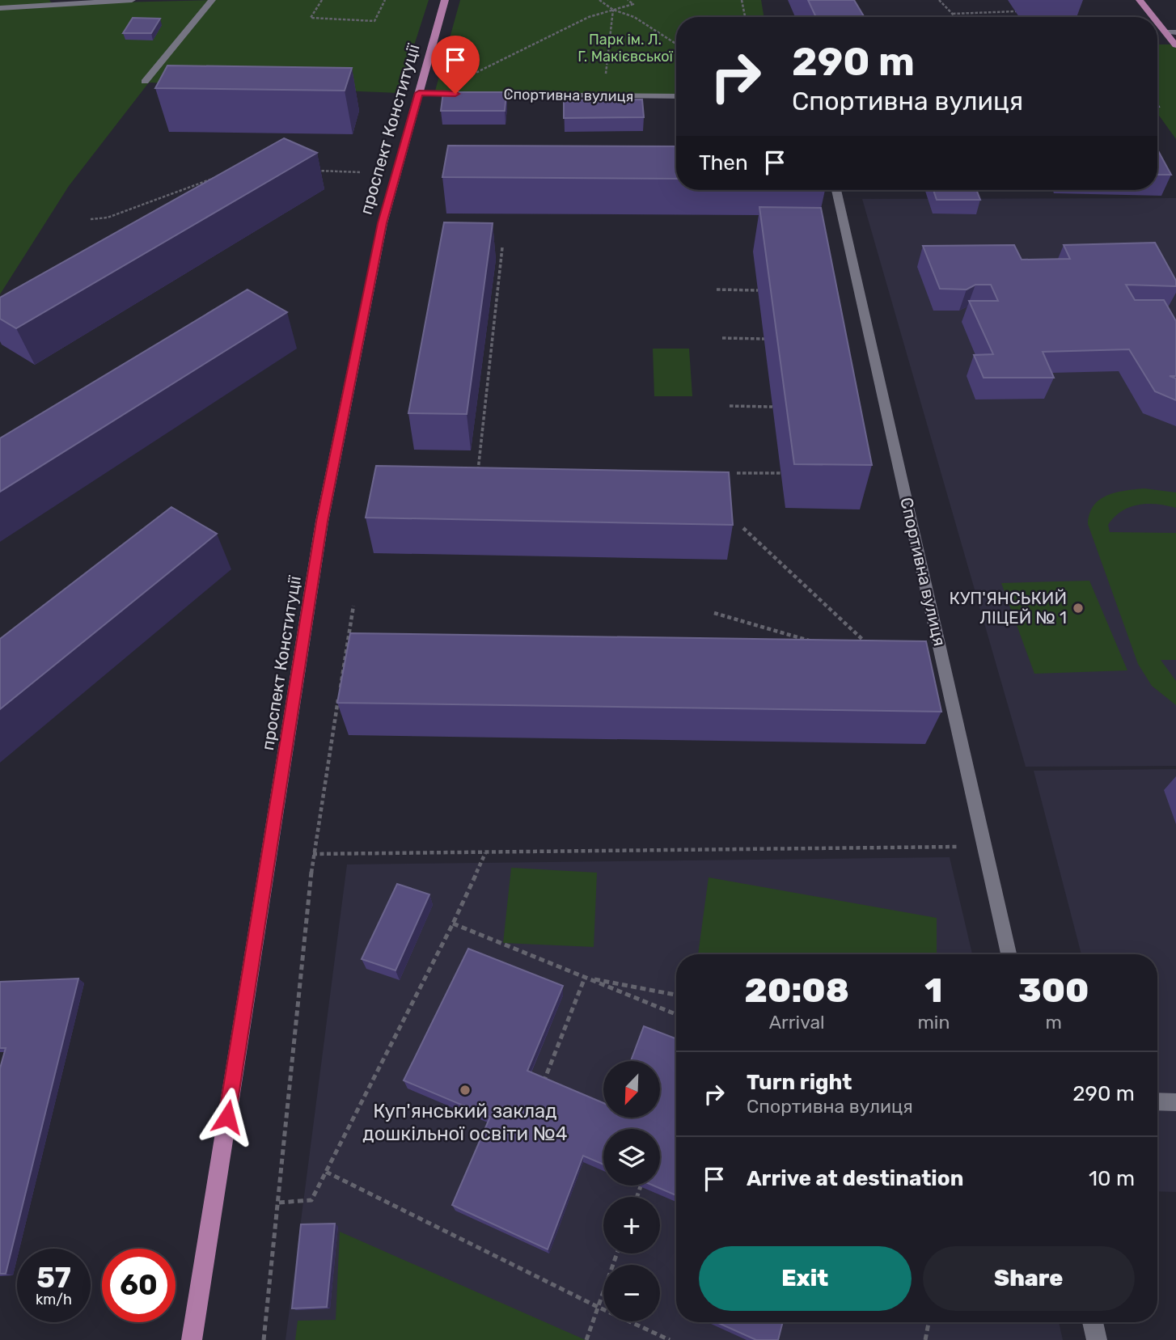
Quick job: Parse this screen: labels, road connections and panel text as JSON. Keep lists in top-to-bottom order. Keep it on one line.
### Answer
{"streets":{"main road":["проспект Конституції"],"street":["Спортивна вулиця"]},"parks":["Парк ім. Л. Г. Макієвської"],"places":["КУП'ЯНСЬКИЙ ЛІЦЕЙ № 1","Куп'янський заклад дошкільної освіти №4"],"north":"bottom left","page":{"turn":["290 m","Спортивна вулиця"],"then":"Then","eta":["20:08","Arrival","1","min","300","m"],"list":[{"name":"Turn right","note":"Спортивна вулиця","value":"290 m"},{"name":"Arrive at destination","value":"10 m"}],"map_buttons":["+","−"],"buttons":["Exit","Share"],"speed":"57 km/h","limit":"60"}}
